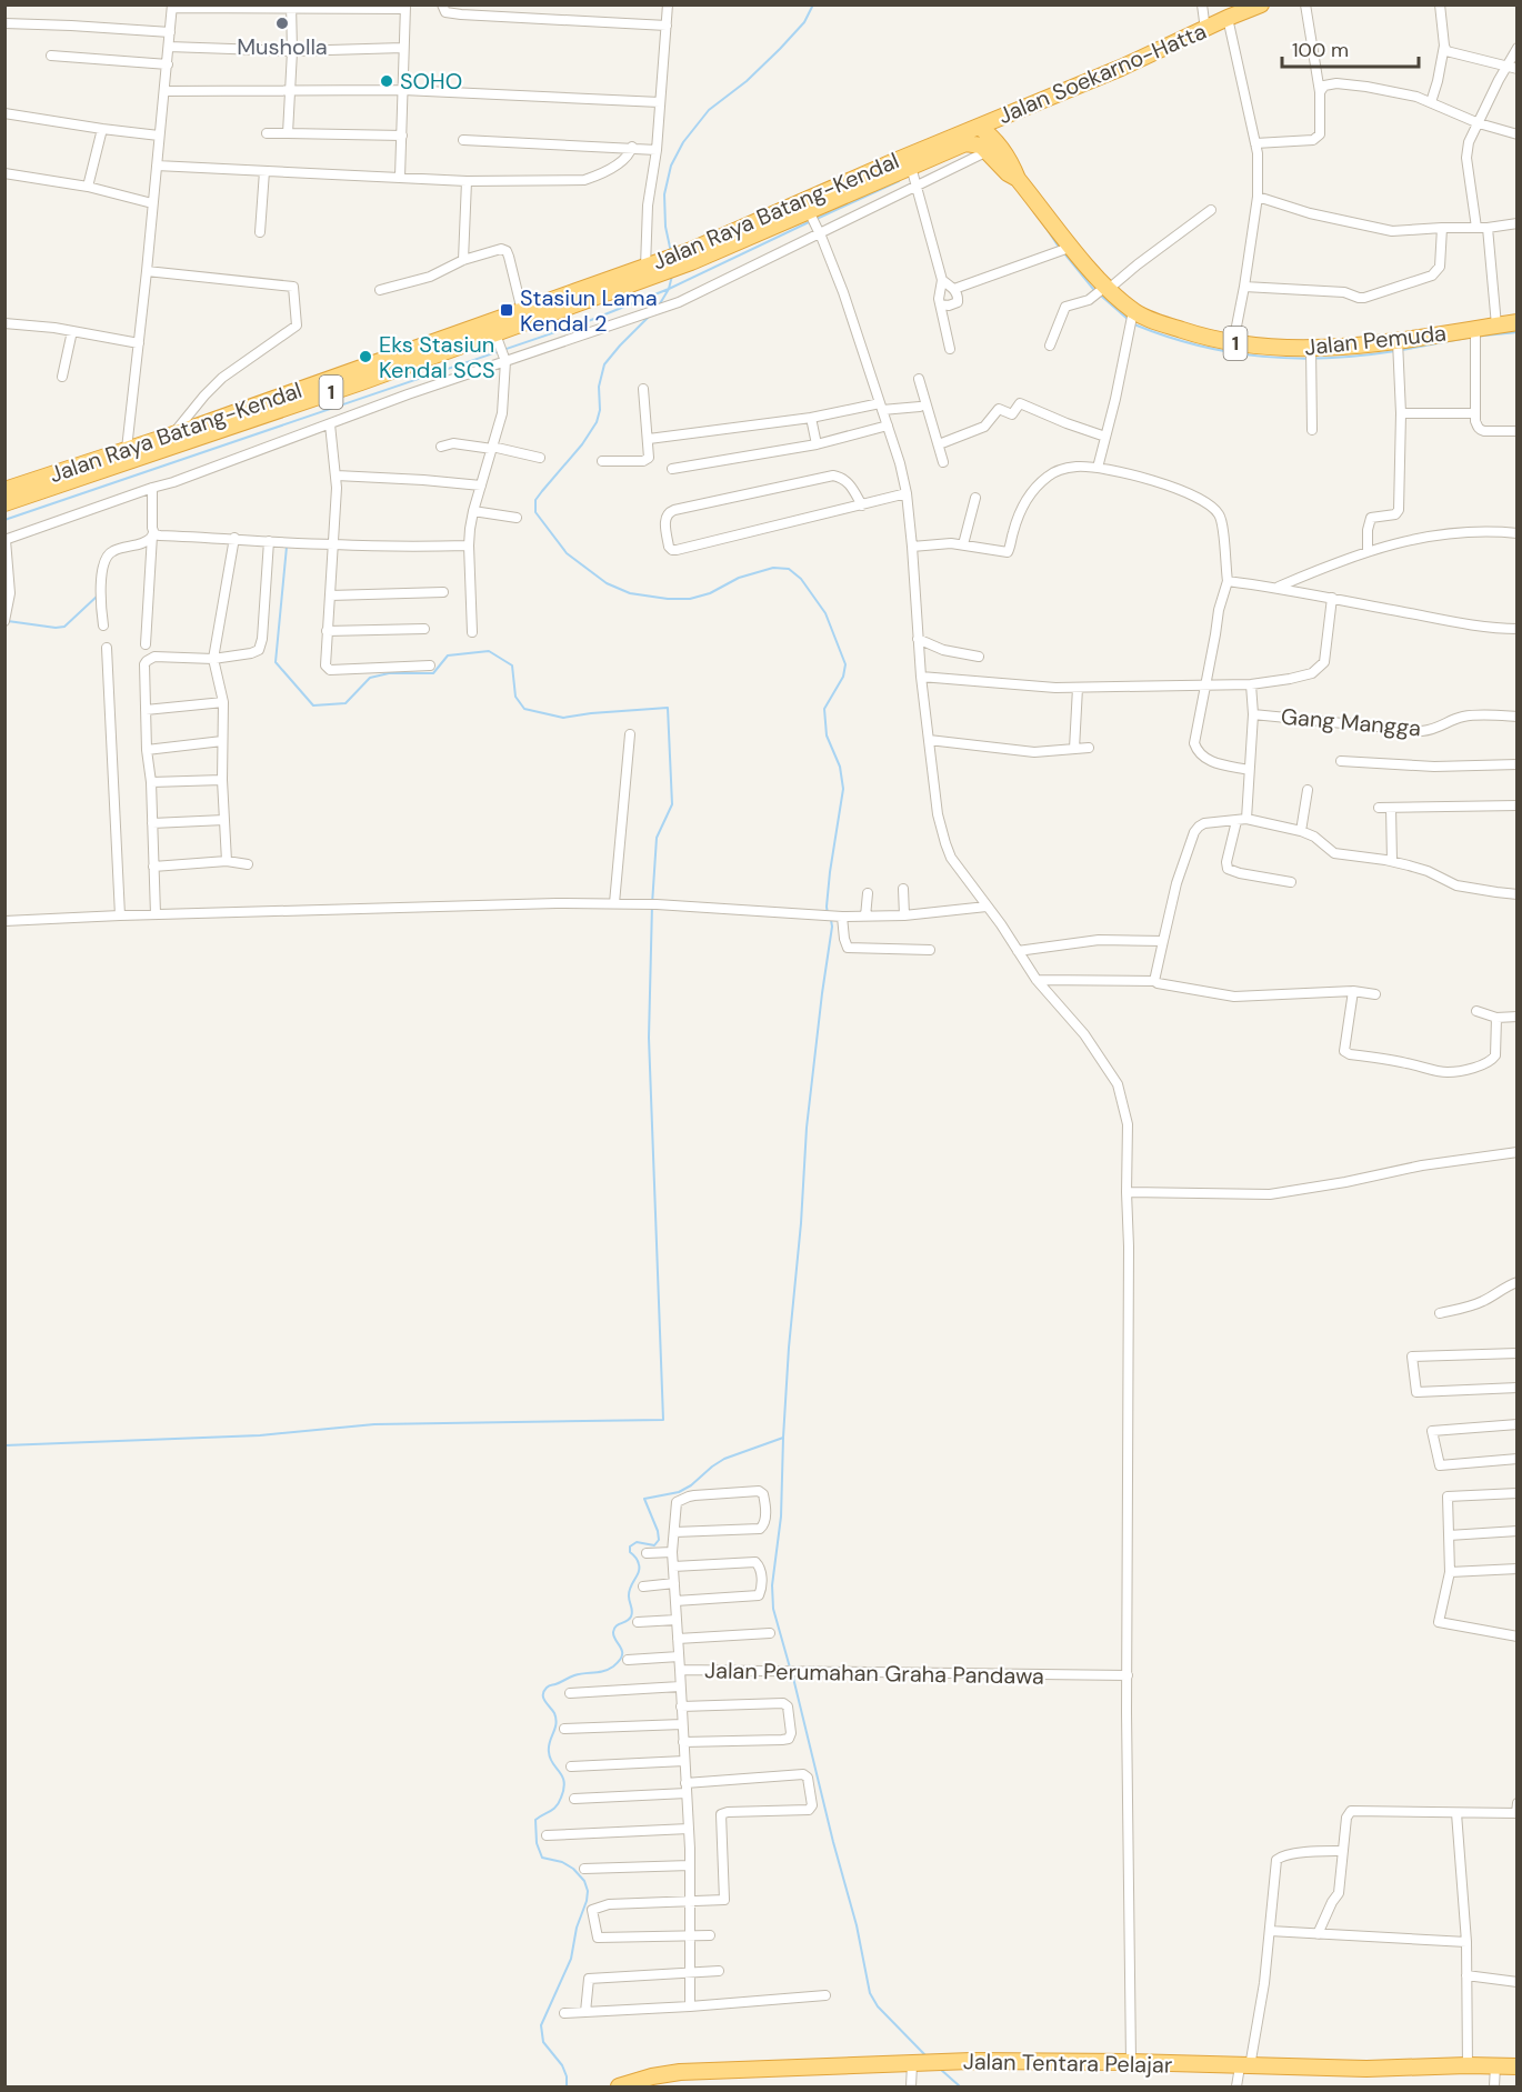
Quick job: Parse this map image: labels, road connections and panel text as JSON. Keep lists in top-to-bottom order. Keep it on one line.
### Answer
{"streets":{"highway":["Jalan Soekarno-Hatta","Jalan Raya Batang-Kendal","Jalan Pemuda","1","Jalan Tentara Pelajar"],"street":["Gang Mangga","Jalan Perumahan Graha Pandawa"]},"crossings":[["Jalan Soekarno-Hatta","Jalan Raya Batang-Kendal"],["Jalan Soekarno-Hatta","Jalan Pemuda"],["Jalan Raya Batang-Kendal","Jalan Pemuda"]],"places":{"other":["Musholla","SOHO","Eks Stasiun Kendal SCS"],"transit":["Stasiun Lama Kendal 2"]},"scale_bar":"100 m"}
